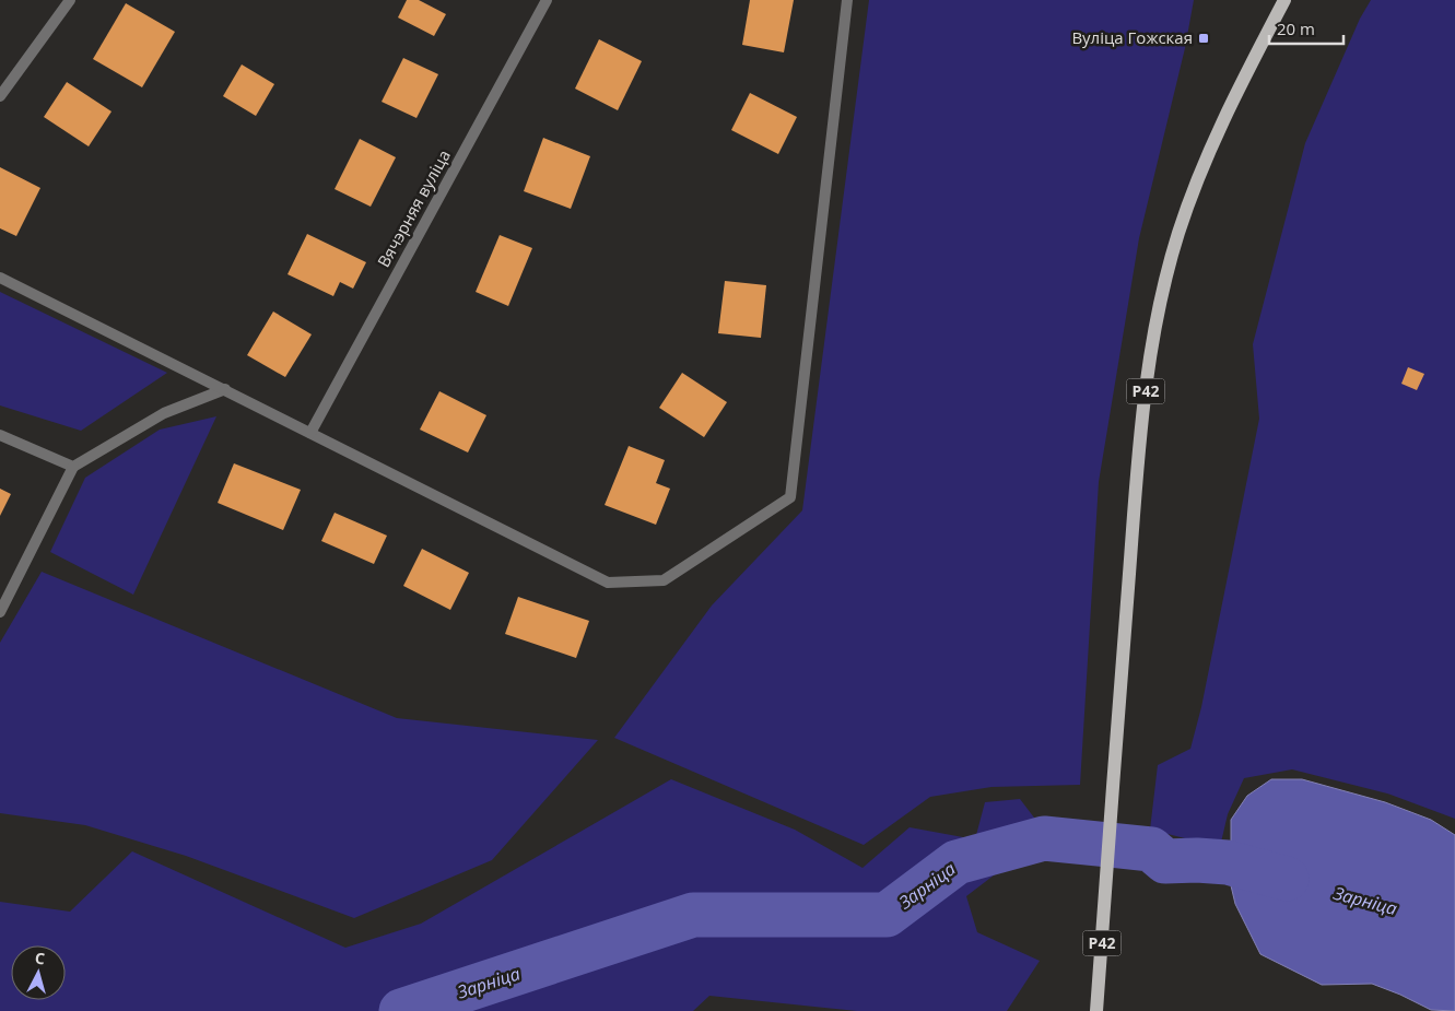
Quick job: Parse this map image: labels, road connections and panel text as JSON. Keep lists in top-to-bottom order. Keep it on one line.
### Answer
{"streets":{"main road":["Р42"],"street":["Вячэрняя вуліца"]},"water":["Зарніца"],"places":{"transit":["Вуліца Гожская"]},"scale_bar":"20 m","north":"top"}
